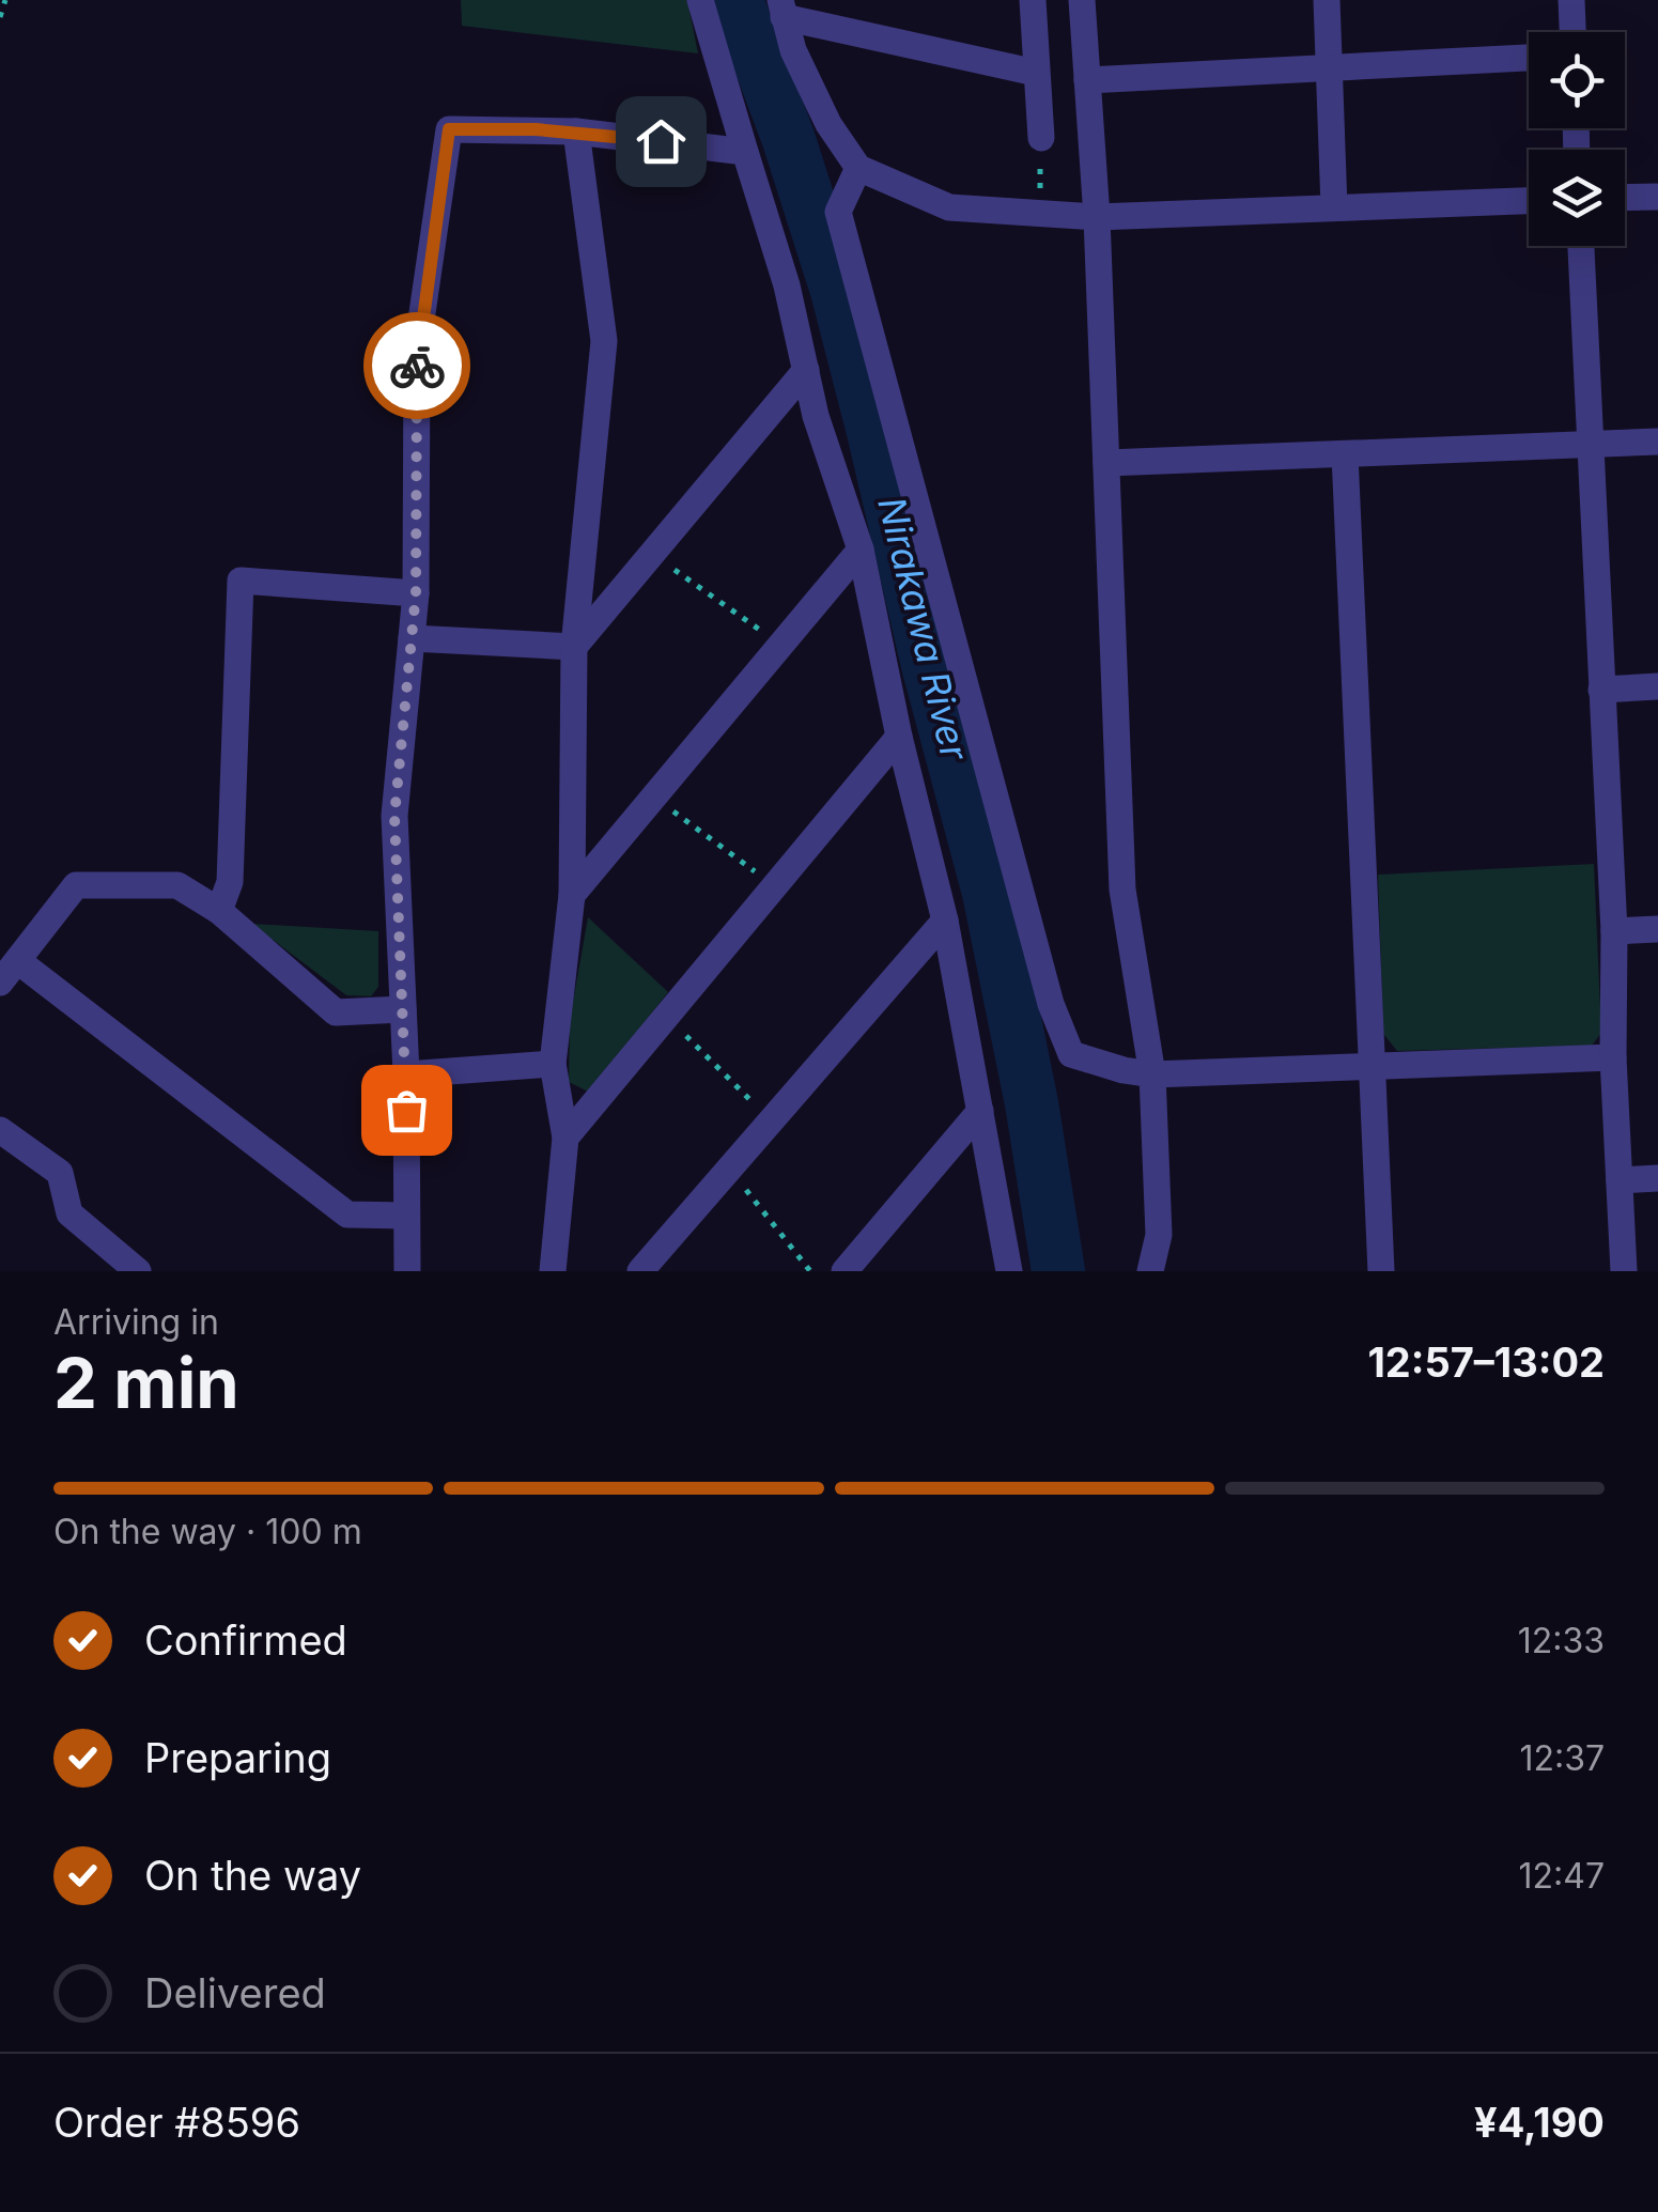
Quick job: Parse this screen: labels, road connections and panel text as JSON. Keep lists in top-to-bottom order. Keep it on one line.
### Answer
{"water":["Nirakawa River"],"page":{"heading":["2 min","Arriving in","12:57–13:02"],"panel":["Order #8596","¥4,190"],"bar":"On the way · 100 m","list":[["Confirmed","12:33"],["Preparing","12:37"],["On the way","12:47"],"Delivered"]}}
